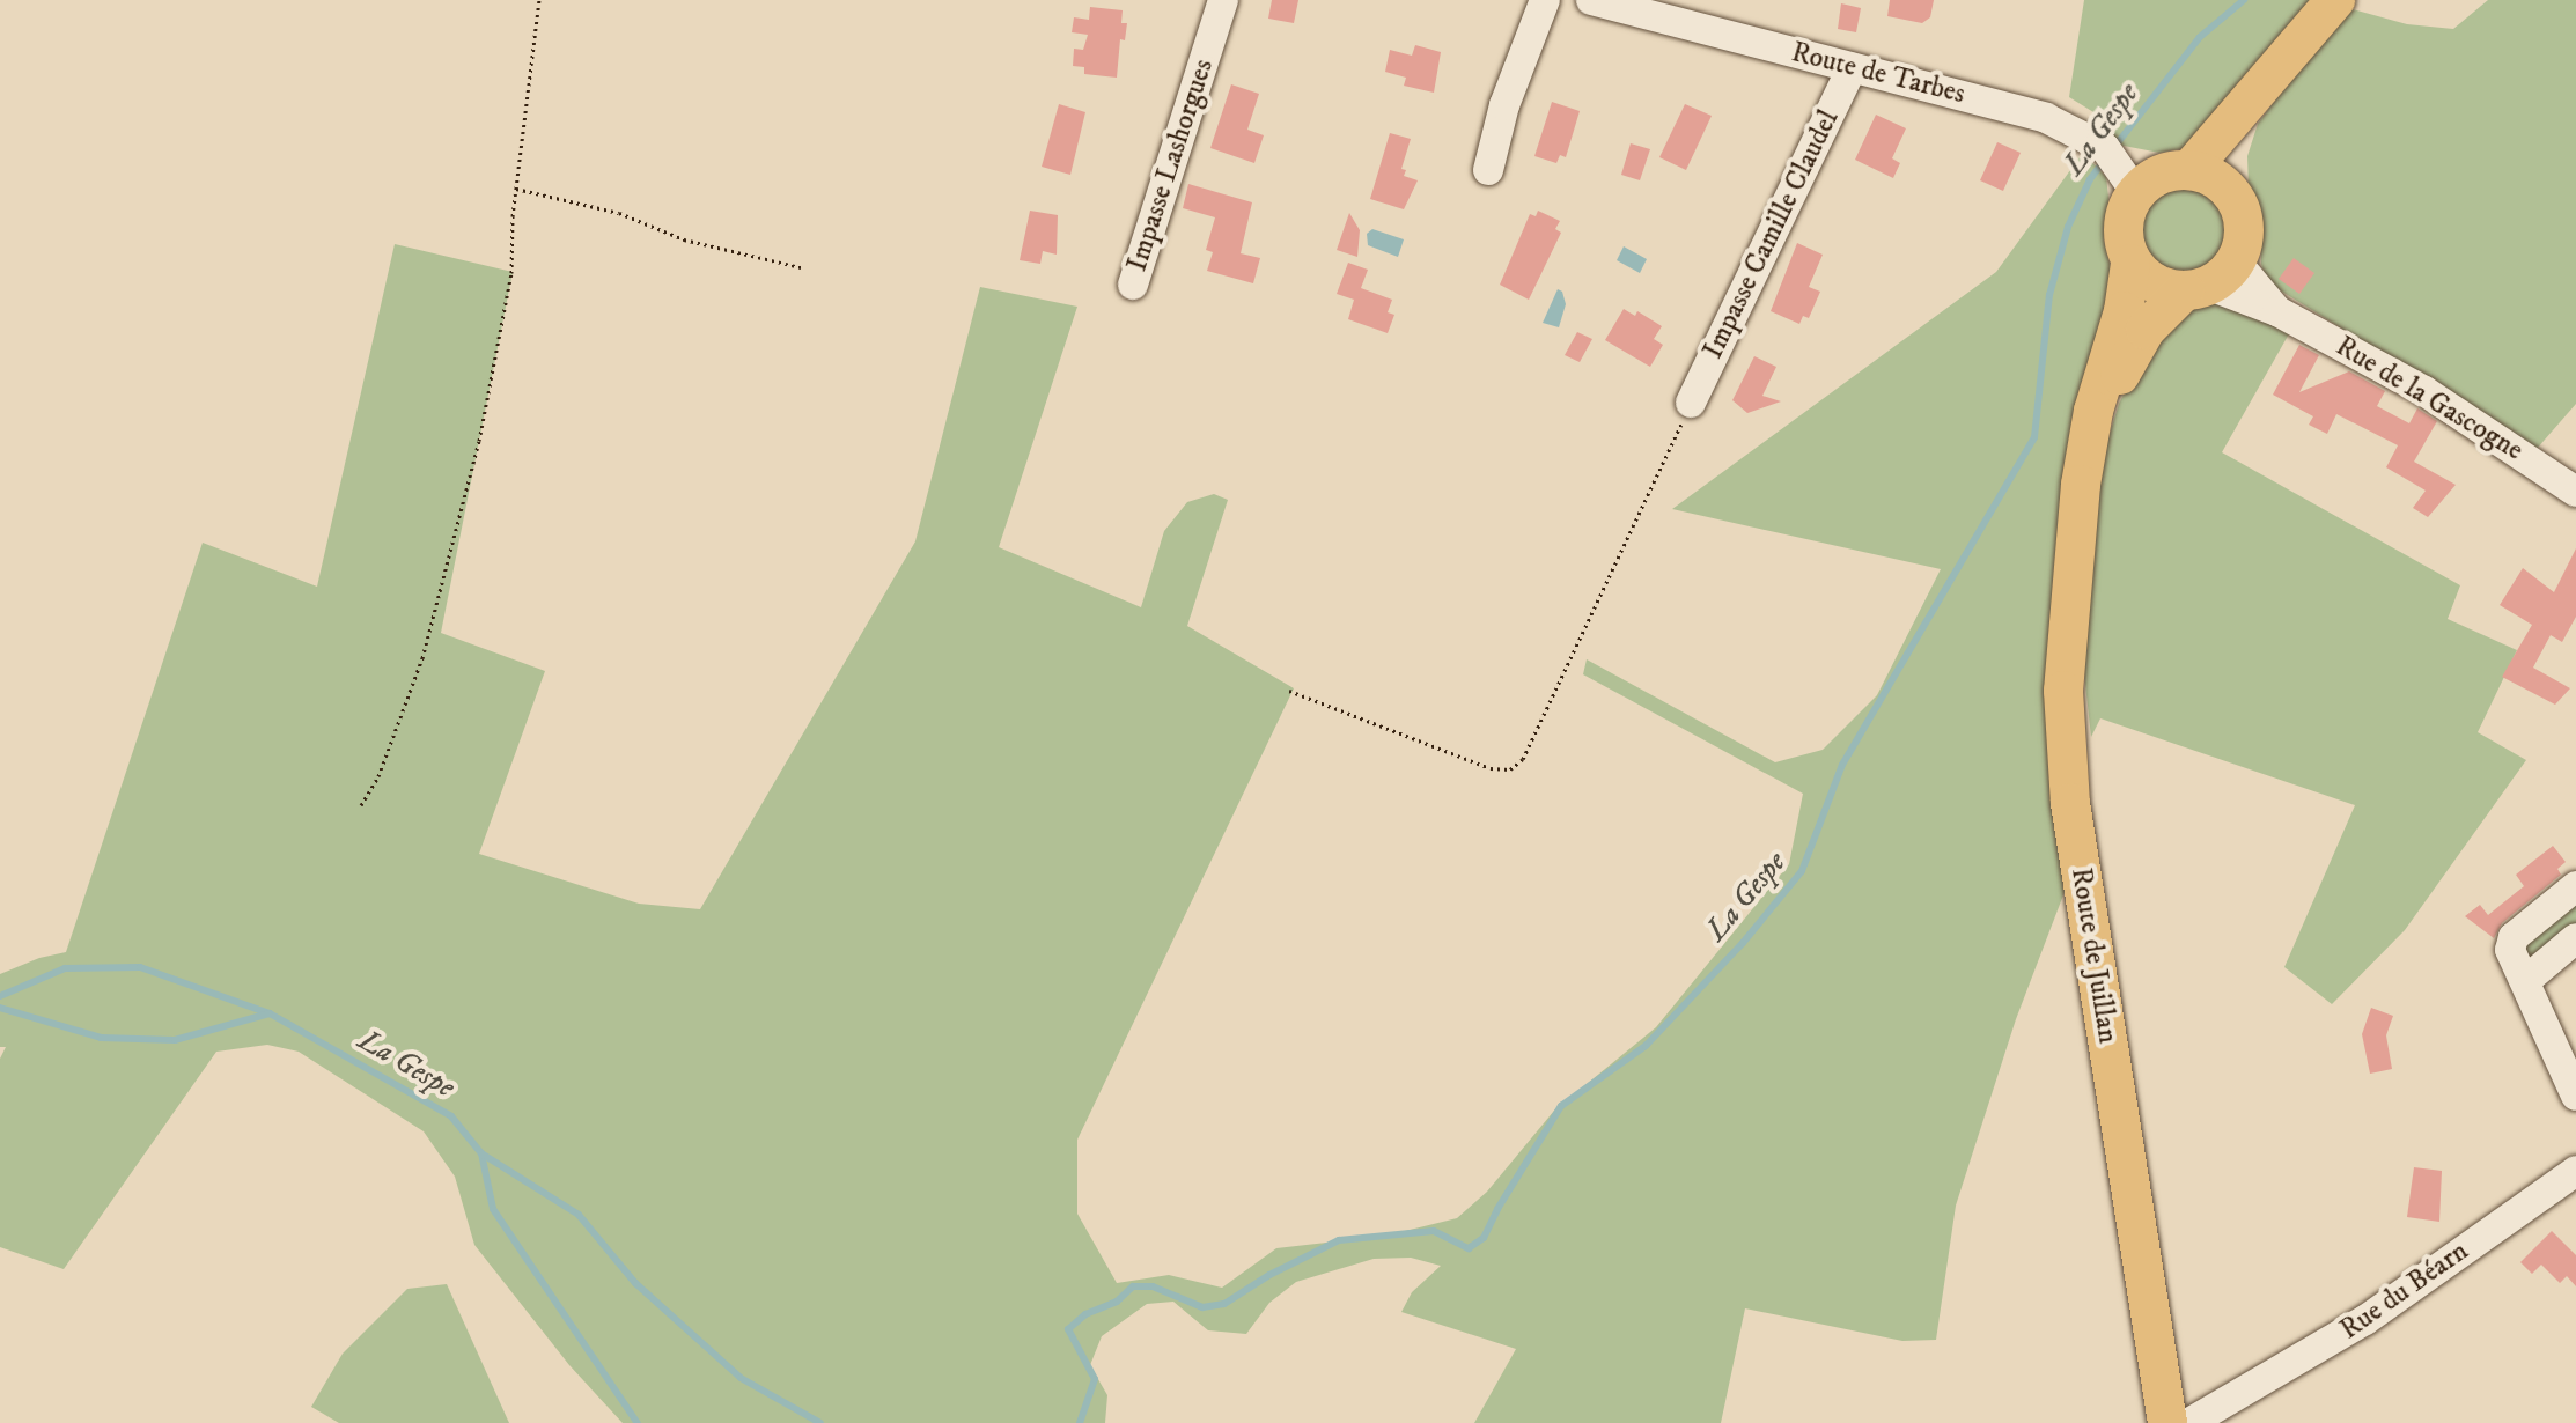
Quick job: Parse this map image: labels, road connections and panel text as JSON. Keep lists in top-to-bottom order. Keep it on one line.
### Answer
{"streets":{"main road":["Route de Juillan"],"street":["Route de Tarbes","Impasse Lashorgues","Impasse Camille Claudel","Rue de la Gascogne","Rue du Béarn"]},"crossings":[["Route de Tarbes","Impasse Camille Claudel"],["Route de Tarbes","Rue de la Gascogne"],["Route de Tarbes","Route de Juillan"],["Rue de la Gascogne","Route de Juillan"]],"water":["La Gespe"]}
